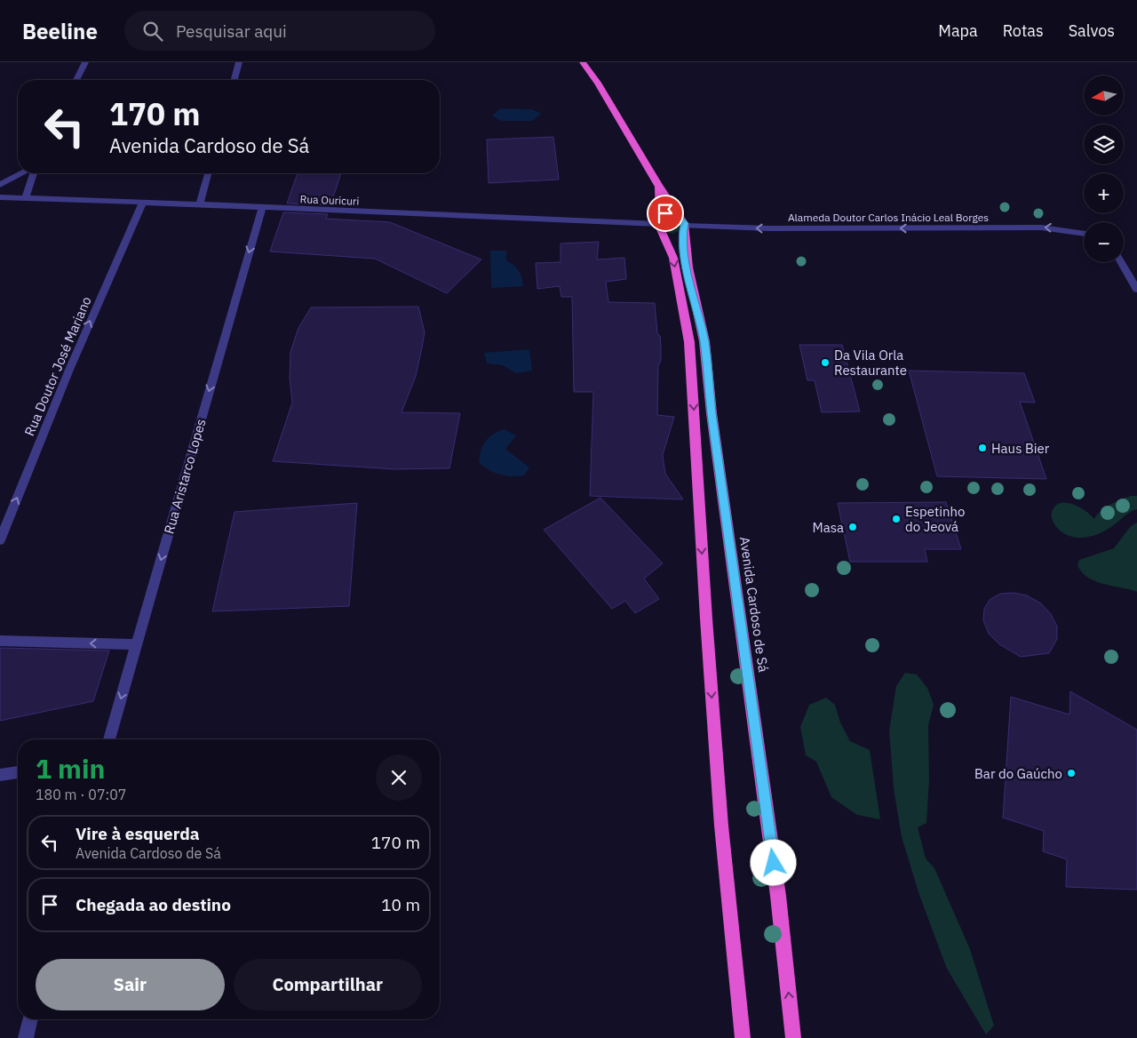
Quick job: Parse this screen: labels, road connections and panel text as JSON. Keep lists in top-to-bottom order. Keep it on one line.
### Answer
{"streets":{"highway":["Avenida Cardoso de Sá"],"street":["Rua Ouricuri","Alameda Doutor Carlos Inácio Leal Borges","Rua Doutor José Mariano","Rua Aristarco Lopes"]},"crossings":[["Rua Ouricuri","Alameda Doutor Carlos Inácio Leal Borges"],["Rua Ouricuri","Rua Doutor José Mariano"],["Rua Ouricuri","Rua Aristarco Lopes"],["Rua Ouricuri","Avenida Cardoso de Sá"],["Alameda Doutor Carlos Inácio Leal Borges","Avenida Cardoso de Sá"]],"one_way":["Alameda Doutor Carlos Inácio Leal Borges","Rua Doutor José Mariano","Rua Aristarco Lopes"],"places":["Da Vila Orla Restaurante","Haus Bier","Espetinho do Jeová","Masa","Bar do Gaúcho"],"north":"left","page":{"header":"Beeline","search":"Pesquisar aqui","nav":["Mapa","Rotas","Salvos"],"map_buttons":["+","−"],"turn":["170 m","Avenida Cardoso de Sá"],"heading":["1 min","180 m · 07:07"],"list":[{"name":"Vire à esquerda","note":"Avenida Cardoso de Sá","value":"170 m"},{"name":"Chegada ao destino","value":"10 m"}],"buttons":["Sair","Compartilhar"]}}
